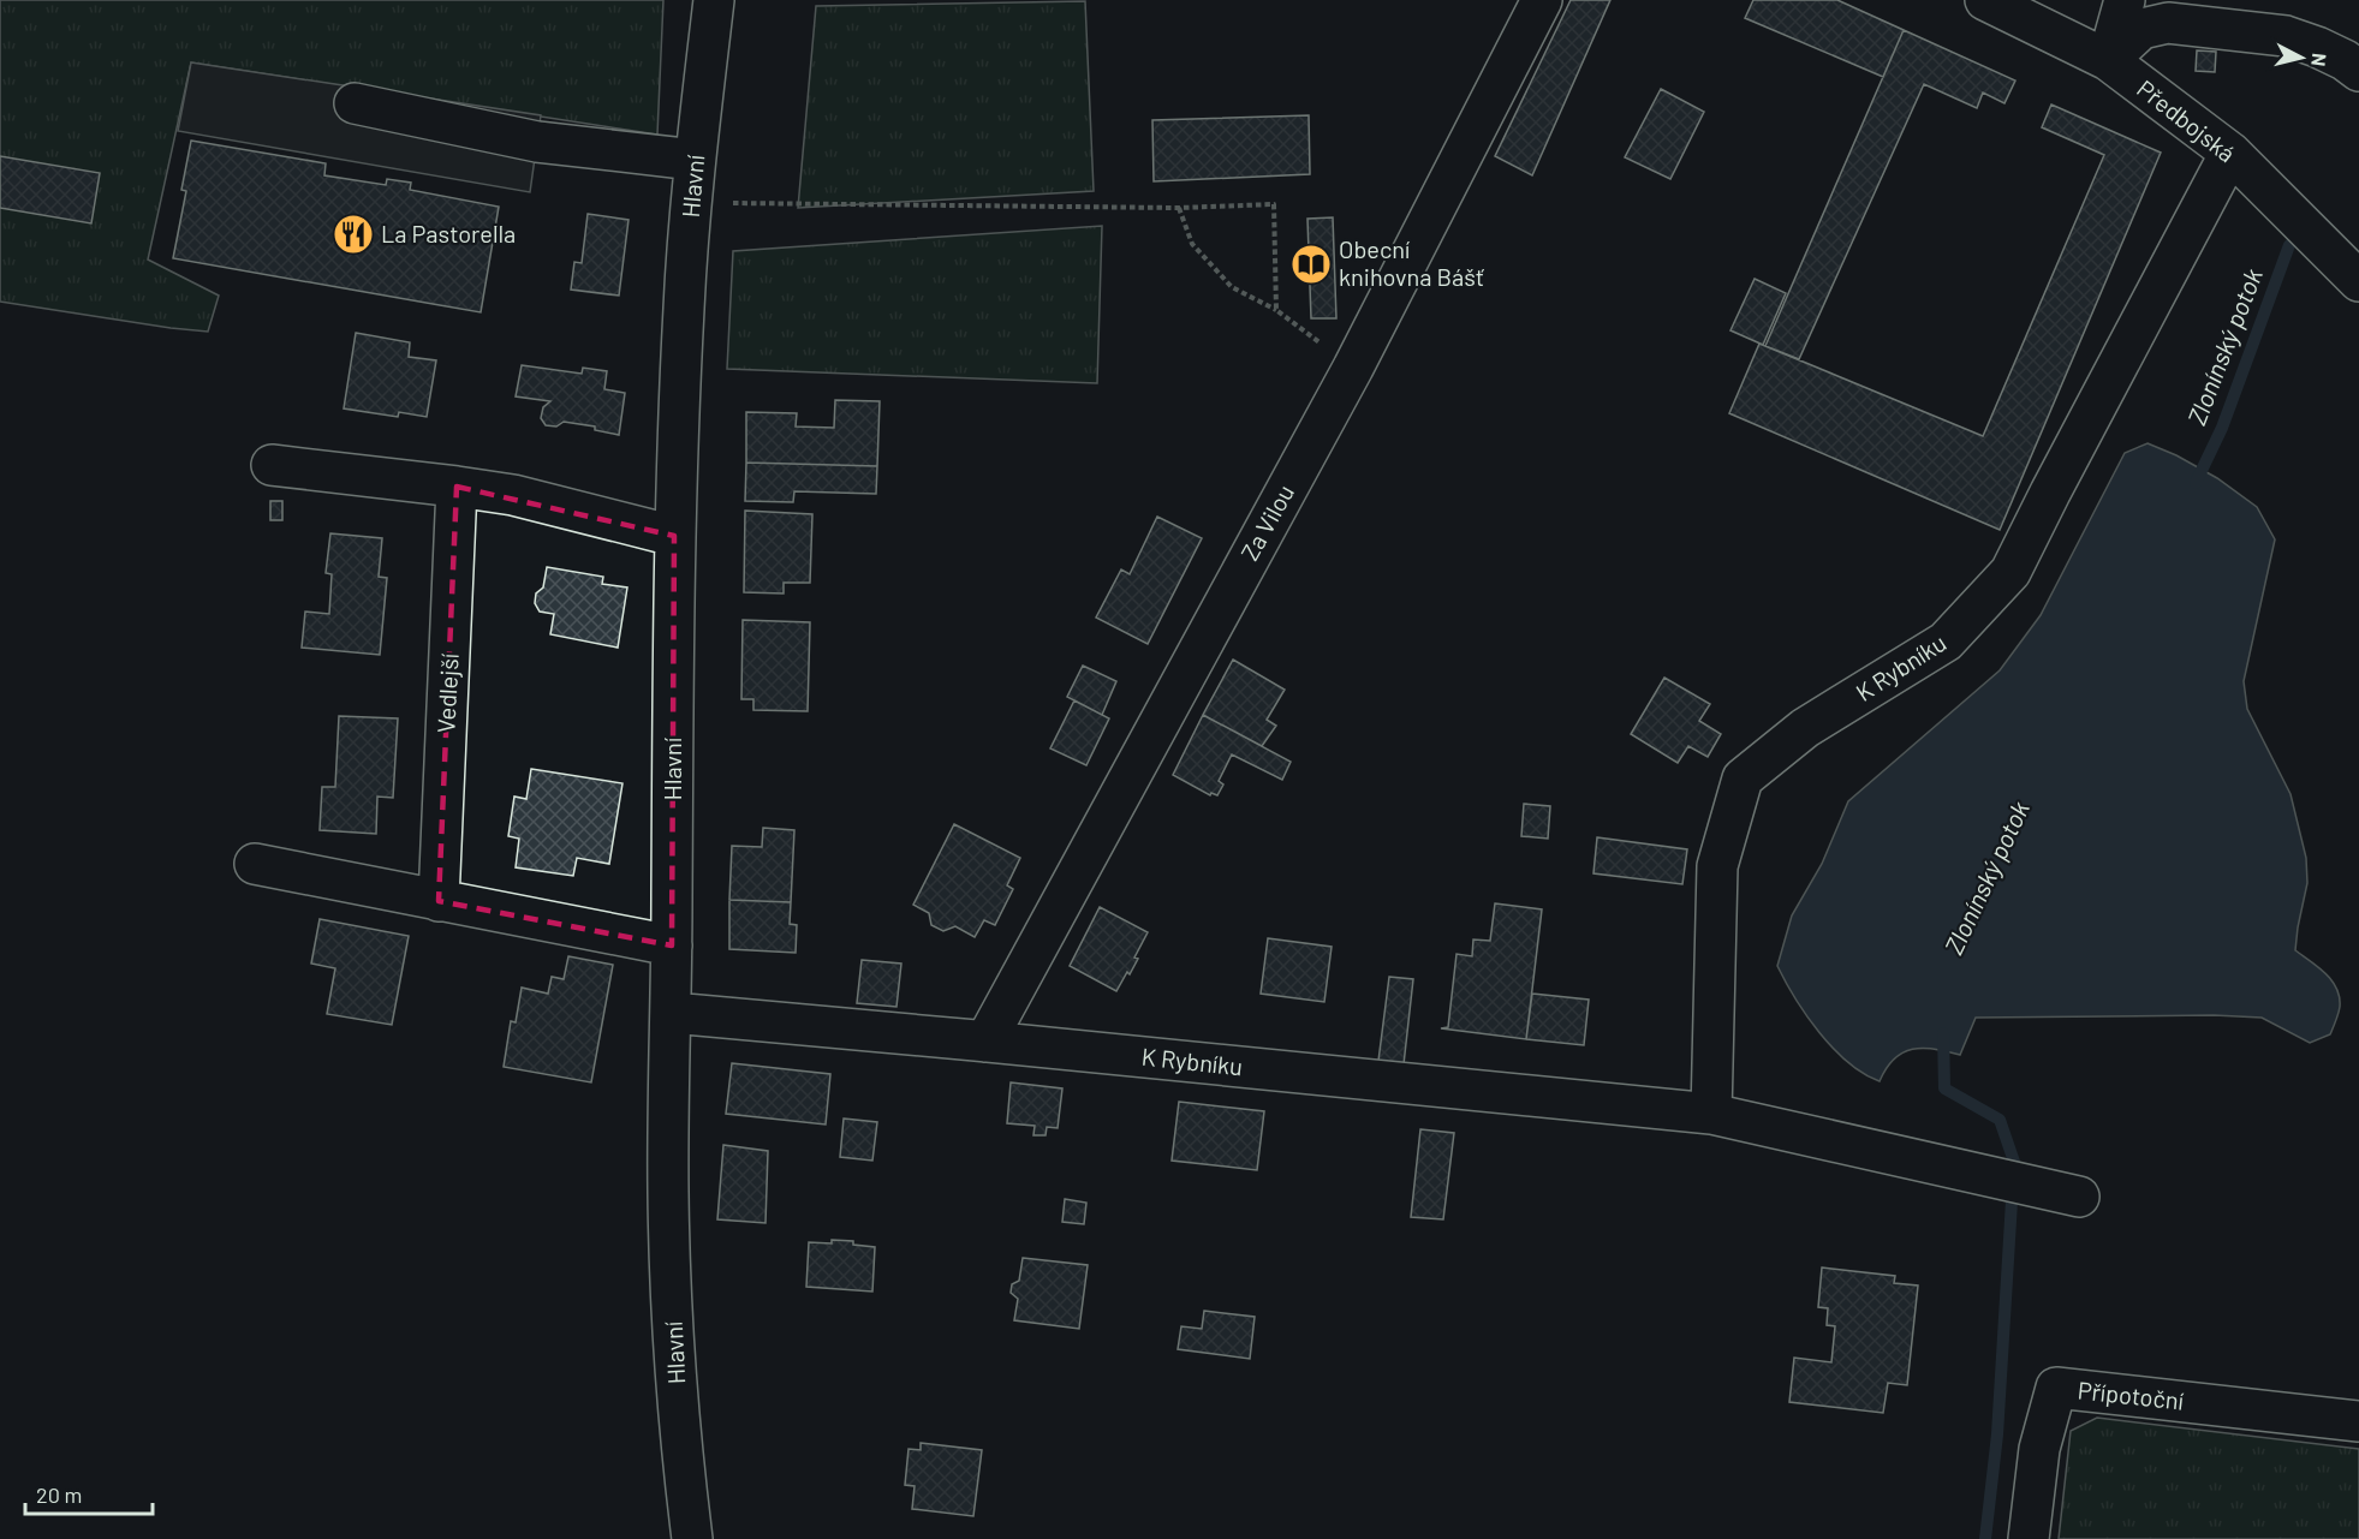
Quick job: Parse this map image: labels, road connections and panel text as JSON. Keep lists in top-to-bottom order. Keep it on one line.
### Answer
{"streets":{"street":["Předbojská","Hlavní","Za Vilou","K Rybníku","Vedlejší","Přípotoční"]},"crossings":[["Předbojská","K Rybníku"],["Hlavní","K Rybníku"],["Za Vilou","K Rybníku"]],"water":["Zlonínský potok"],"places":{"restaurant":["La Pastorella"],"library":["Obecní knihovna Bášť"]},"scale_bar":"20 m","north":"right"}
